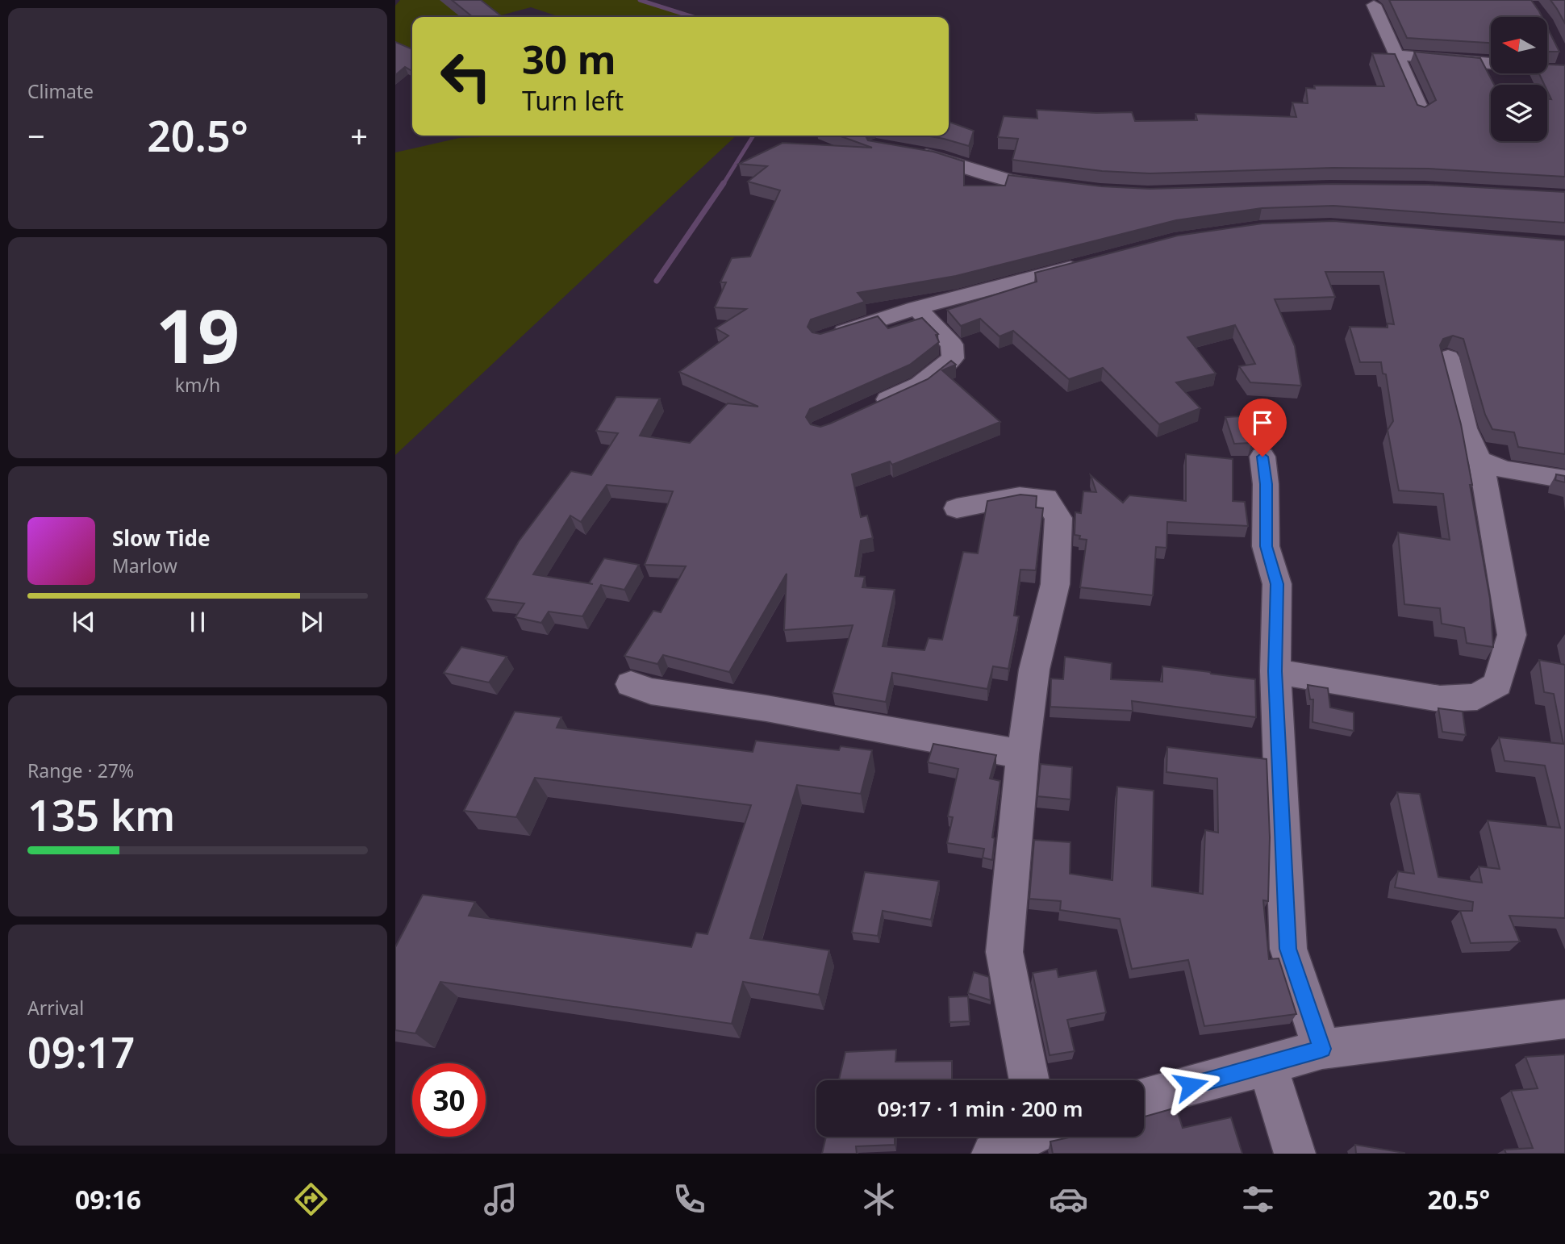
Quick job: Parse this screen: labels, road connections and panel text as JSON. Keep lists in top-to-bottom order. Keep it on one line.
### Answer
{"north":"left","page":{"tile":["Climate",["19","km/h"],["Range · 27%","135 km"],["Arrival","09:17"]],"turn":["30 m","Turn left"],"heat":["−","20.5°","+"],"song":["Slow Tide","Marlow"],"limit":"30","trip":"09:17 · 1 min · 200 m","tabs":["09:16","20.5°"]}}
